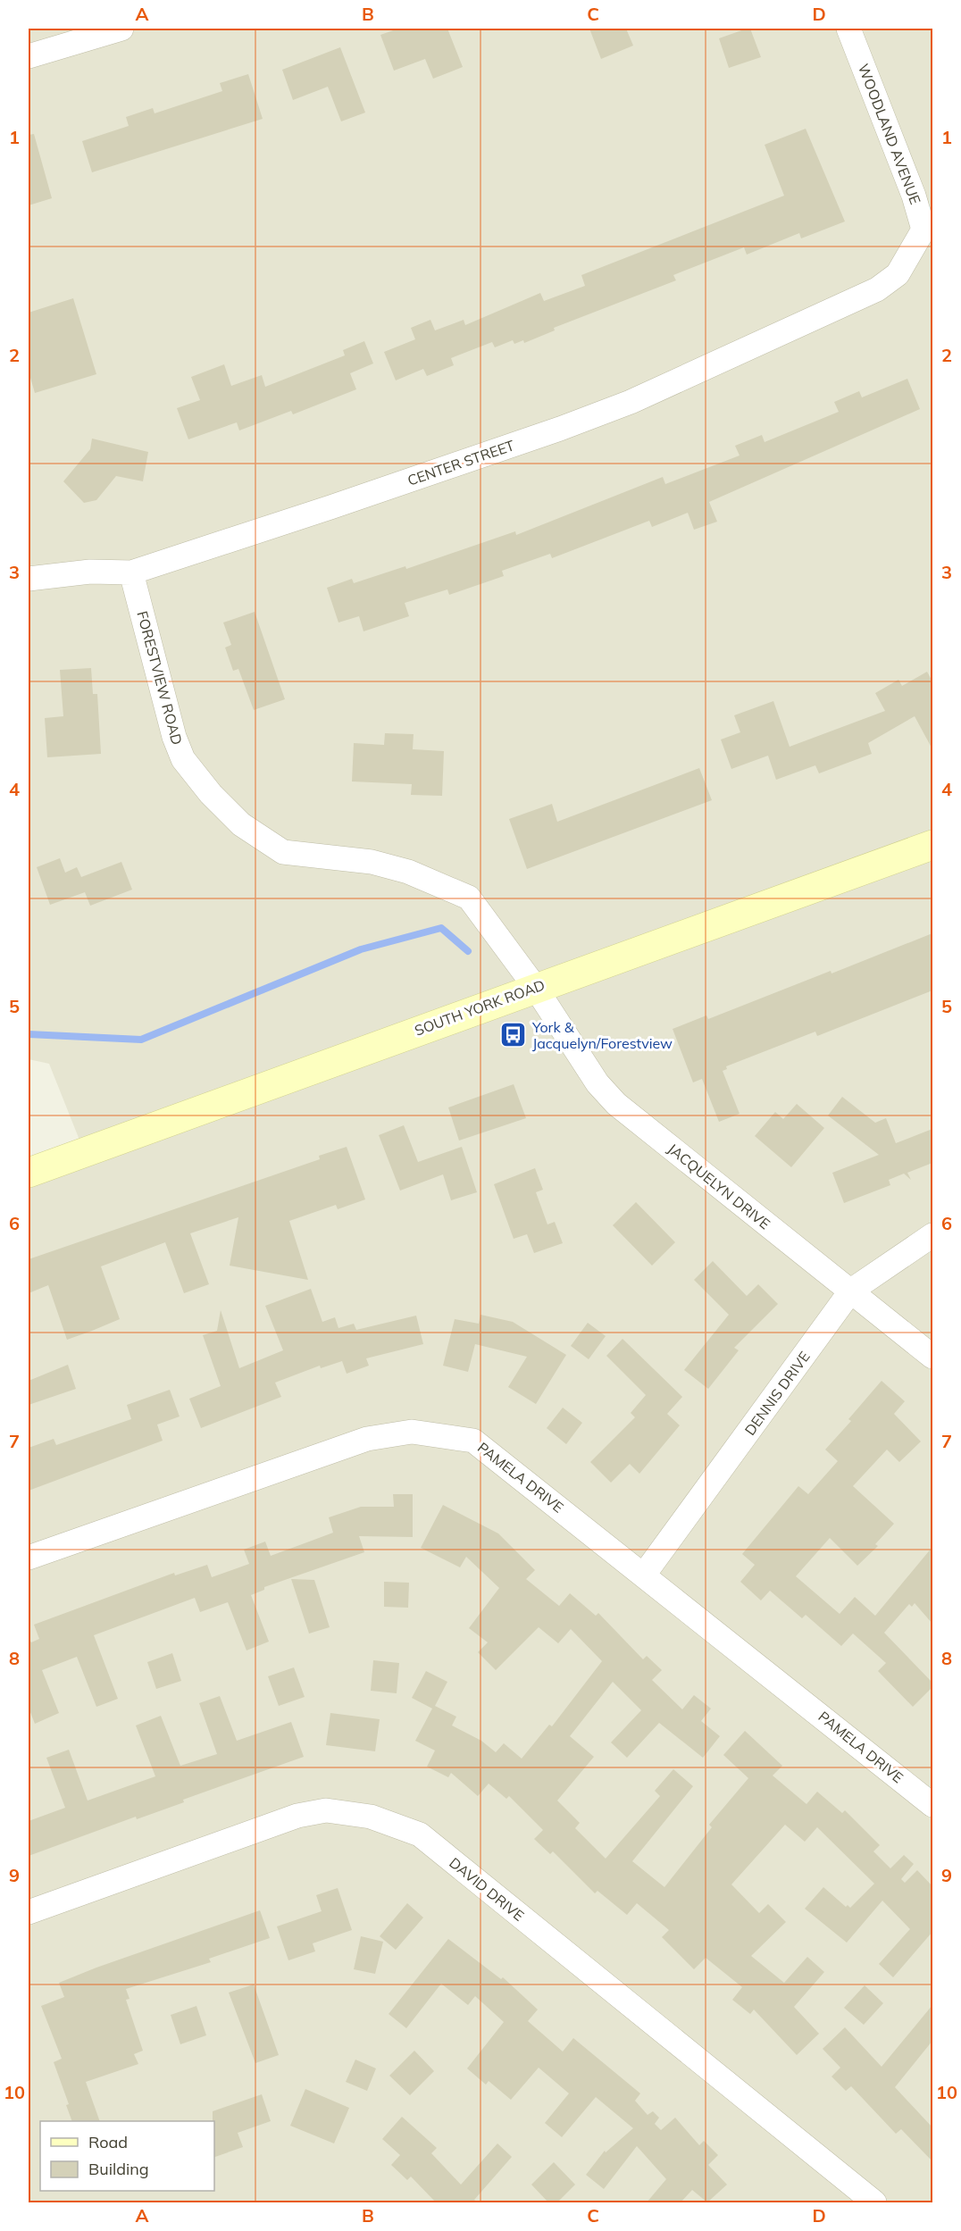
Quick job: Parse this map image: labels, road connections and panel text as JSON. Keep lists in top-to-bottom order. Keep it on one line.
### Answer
{"streets":{"main road":["SOUTH YORK ROAD"],"street":["WOODLAND AVENUE","CENTER STREET","FORESTVIEW ROAD","JACQUELYN DRIVE","DENNIS DRIVE","PAMELA DRIVE","DAVID DRIVE"]},"crossings":[["WOODLAND AVENUE","CENTER STREET"],["CENTER STREET","FORESTVIEW ROAD"],["FORESTVIEW ROAD","SOUTH YORK ROAD"],["FORESTVIEW ROAD","JACQUELYN DRIVE"],["SOUTH YORK ROAD","JACQUELYN DRIVE"],["JACQUELYN DRIVE","DENNIS DRIVE"],["DENNIS DRIVE","PAMELA DRIVE"]],"places":{"bus stop":["York & Jacquelyn/Forestview"]},"legend":["Road","Building"],"grid":{"columns":["A","B","C","D"],"rows":["1","2","3","4","5","6","7","8","9","10"]}}
